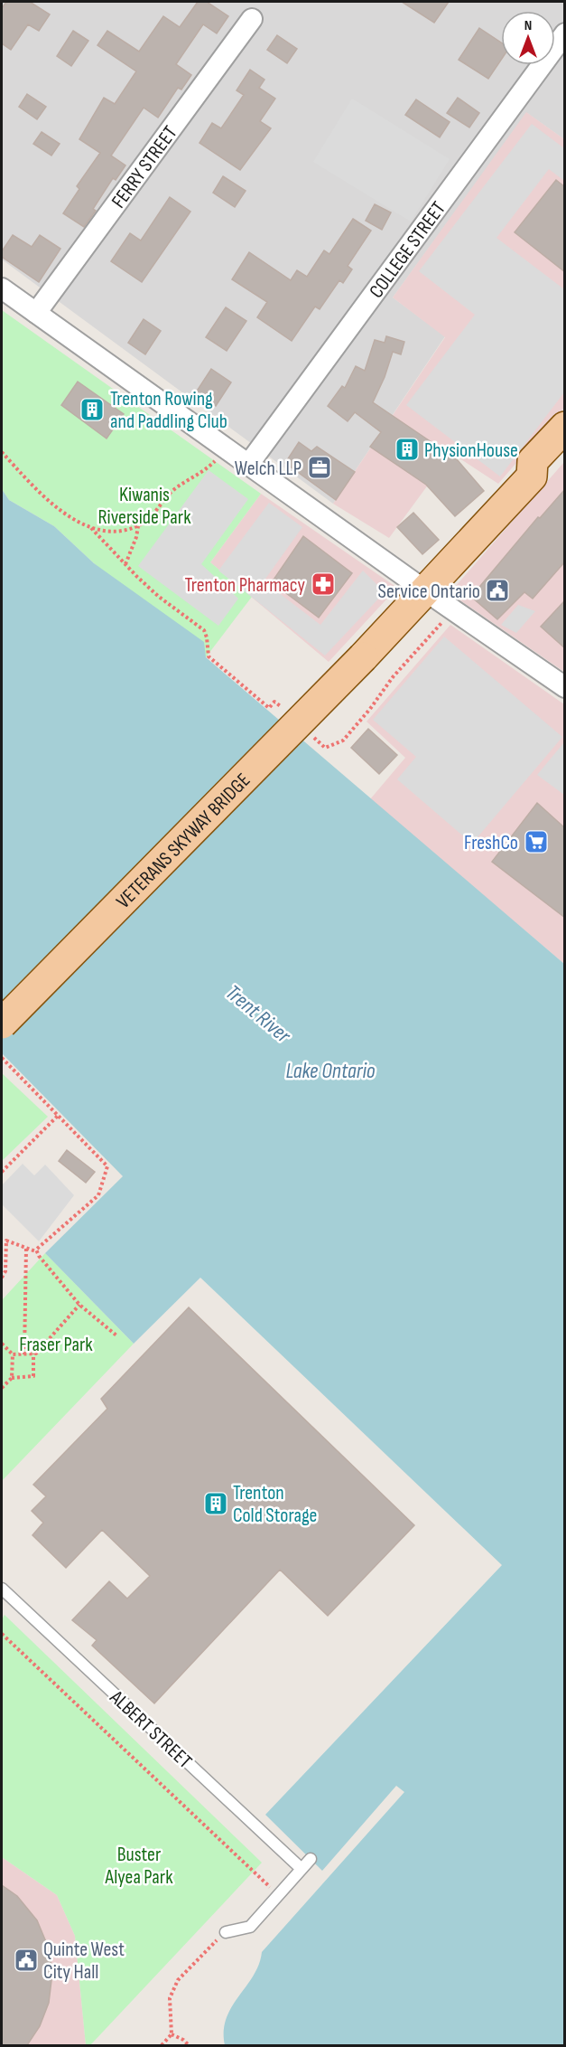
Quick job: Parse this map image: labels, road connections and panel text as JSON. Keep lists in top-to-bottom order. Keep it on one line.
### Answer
{"streets":{"main road":["VETERANS SKYWAY BRIDGE"],"street":["FERRY STREET","COLLEGE STREET"],"lane":["ALBERT STREET"]},"water":["Trent River","Lake Ontario"],"parks":["Kiwanis Riverside Park","Fraser Park","Buster Alyea Park"],"places":{"building":["Trenton Rowing and Paddling Club","PhysionHouse","Trenton Cold Storage"],"office":["Welch LLP"],"pharmacy":["Trenton Pharmacy"],"public building":["Service Ontario","Quinte West City Hall"],"supermarket":["FreshCo"]},"north":"top"}
